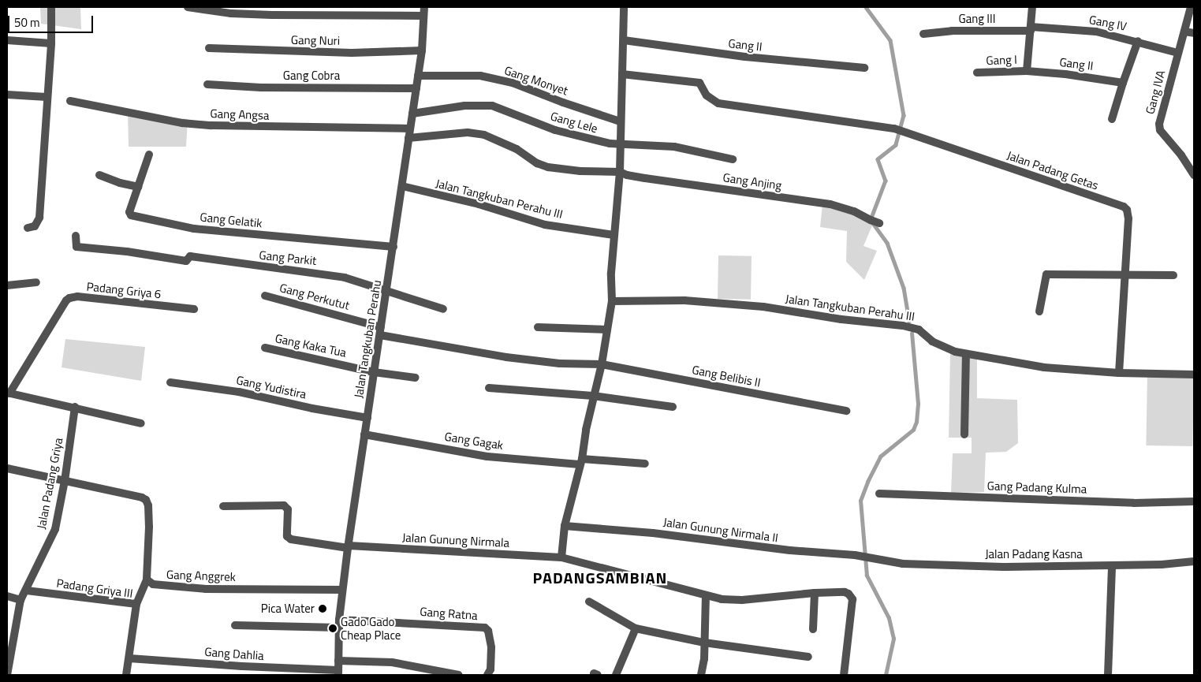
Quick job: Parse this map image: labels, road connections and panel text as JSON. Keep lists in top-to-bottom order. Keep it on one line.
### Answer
{"streets":{"street":["Gang III","Gang IV","Gang Nuri","Gang II","Gang I","Gang Cobra","Gang Monyet","Gang IVA","Gang Angsa","Gang Lele","Jalan Padang Getas","Gang Anjing","Jalan Tangkuban Perahu III","Gang Gelatik","Gang Parkit","Padang Griya 6","Gang Perkutut","Jalan Tangkuban Perahu","Gang Kaka Tua","Gang Belibis II","Gang Yudistira","Gang Gagak","Jalan Padang Griya","Gang Padang Kulma","Jalan Gunung Nirmala II","Jalan Gunung Nirmala","Jalan Padang Kasna","Gang Anggrek","Padang Griya III","Gang Ratna","Gang Dahlia"]},"crossings":[["Gang III","Gang IV"],["Gang IV","Gang IVA"],["Gang Nuri","Jalan Tangkuban Perahu"],["Gang II","Gang I"],["Gang Cobra","Jalan Tangkuban Perahu"],["Gang Monyet","Jalan Tangkuban Perahu"],["Gang Angsa","Jalan Tangkuban Perahu"],["Gang Lele","Jalan Tangkuban Perahu"],["Jalan Padang Getas","Jalan Tangkuban Perahu III"],["Gang Anjing","Jalan Tangkuban Perahu"],["Jalan Tangkuban Perahu III","Jalan Tangkuban Perahu"],["Gang Gelatik","Jalan Tangkuban Perahu"],["Gang Parkit","Jalan Tangkuban Perahu"],["Gang Perkutut","Jalan Tangkuban Perahu"],["Gang Perkutut","Gang Belibis II"],["Jalan Tangkuban Perahu","Gang Kaka Tua"],["Jalan Tangkuban Perahu","Gang Yudistira"],["Jalan Tangkuban Perahu","Gang Gagak"],["Jalan Tangkuban Perahu","Jalan Gunung Nirmala"],["Jalan Tangkuban Perahu","Gang Anggrek"],["Jalan Tangkuban Perahu","Gang Ratna"],["Jalan Tangkuban Perahu","Gang Dahlia"],["Jalan Padang Griya","Padang Griya III"],["Jalan Gunung Nirmala II","Jalan Padang Kasna"],["Padang Griya III","Gang Dahlia"]],"districts":["PADANGSAMBIAN"],"places":["Pica Water","Gado Gado Cheap Place"],"scale_bar":"50 m"}
